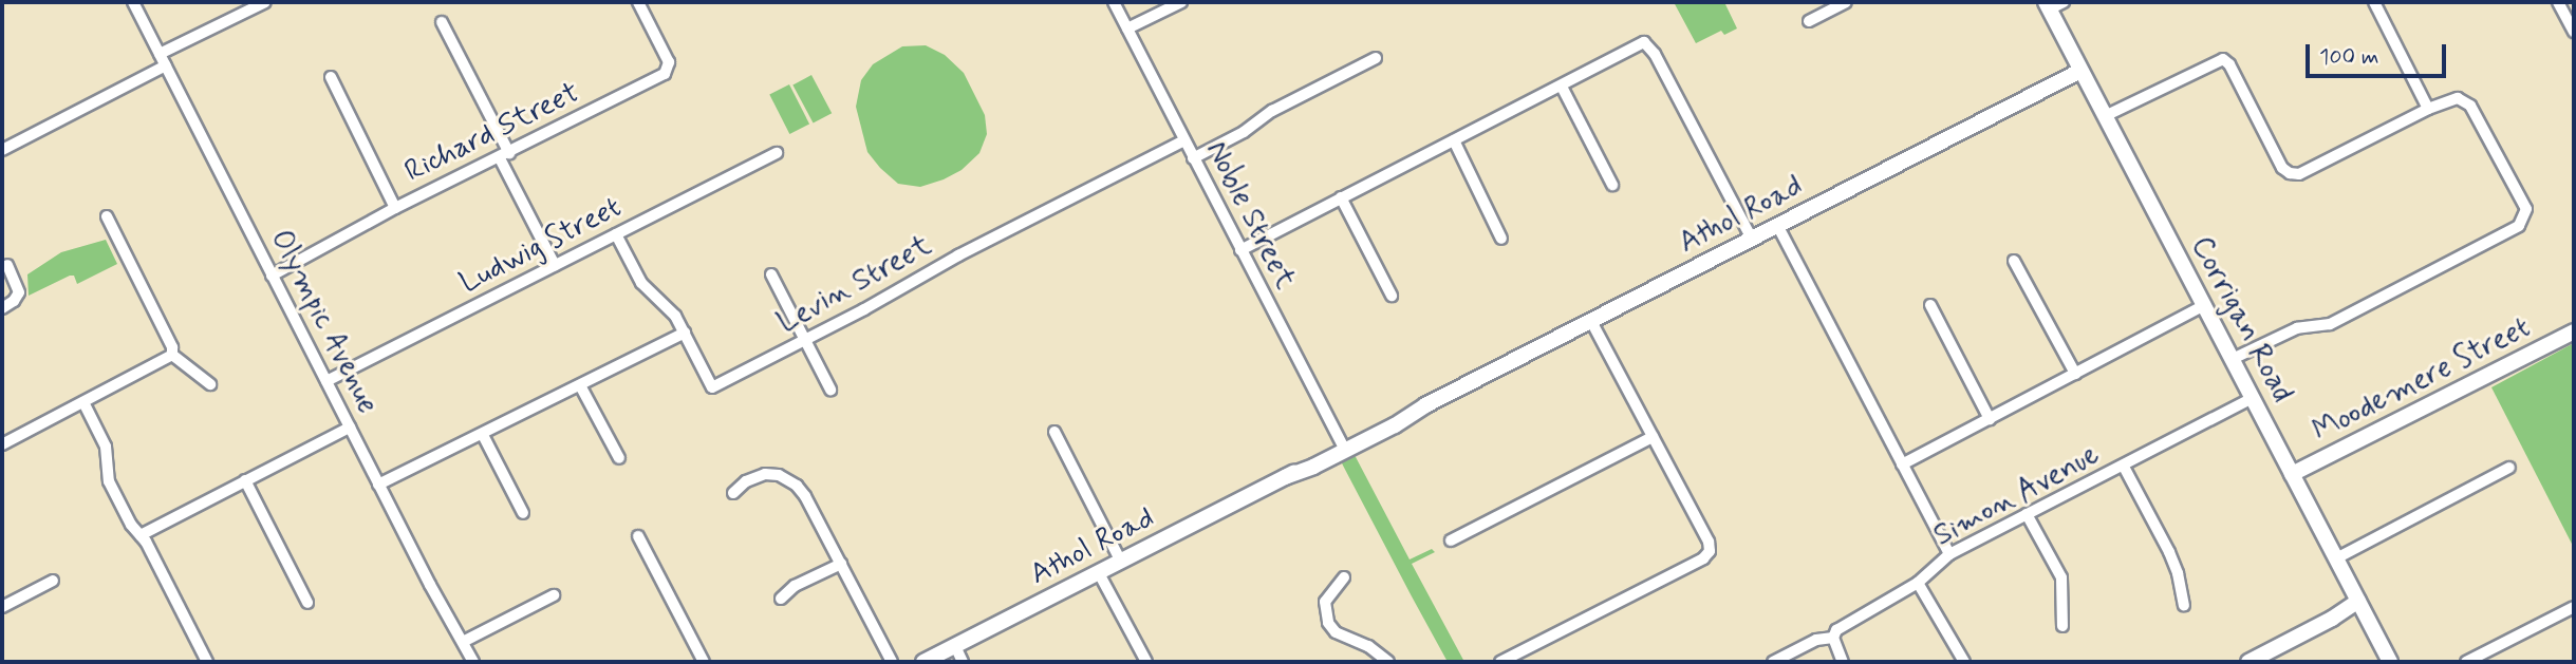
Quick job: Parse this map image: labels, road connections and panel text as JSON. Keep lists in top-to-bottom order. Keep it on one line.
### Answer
{"streets":{"main road":["Athol Road","Corrigan Road","Moodemere Street"],"street":["Richard Street","Noble Street","Ludwig Street","Levin Street","Olympic Avenue","Simon Avenue"]},"crossings":[["Richard Street","Olympic Avenue"],["Noble Street","Athol Road"],["Noble Street","Levin Street"],["Athol Road","Corrigan Road"],["Ludwig Street","Levin Street"],["Ludwig Street","Olympic Avenue"],["Corrigan Road","Moodemere Street"],["Corrigan Road","Simon Avenue"]],"scale_bar":"100 m"}
